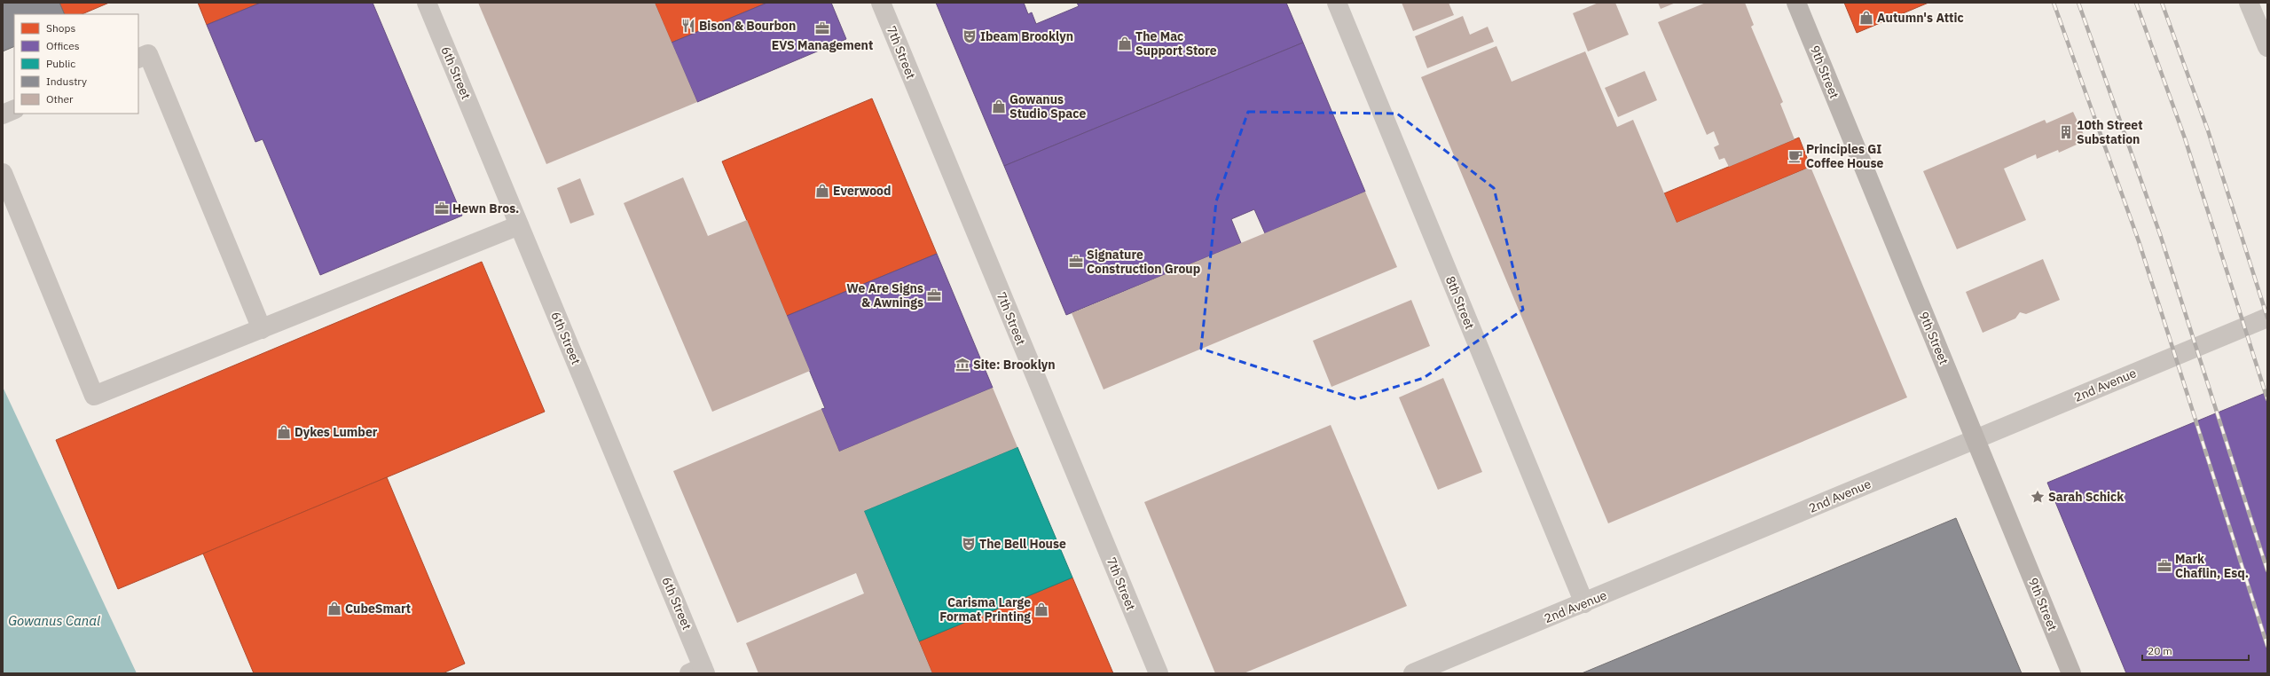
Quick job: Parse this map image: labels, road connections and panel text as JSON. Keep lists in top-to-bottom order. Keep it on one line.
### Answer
{"streets":{"main road":["9th Street"],"street":["7th Street","6th Street","8th Street","2nd Avenue"]},"crossings":[["9th Street","2nd Avenue"],["8th Street","2nd Avenue"]],"water":["Gowanus Canal"],"places":{"shop":["Autumn's Attic","The Mac Support Store","Gowanus Studio Space","Everwood","Dykes Lumber","CubeSmart","Carisma Large Format Printing"],"restaurant":["Bison & Bourbon"],"office":["EVS Management","Hewn Bros.","Signature Construction Group","We Are Signs & Awnings","Mark Chaflin, Esq."],"theatre":["Ibeam Brooklyn","The Bell House"],"building":["10th Street Substation"],"cafe":["Principles GI Coffee House"],"museum":["Site: Brooklyn"],"place":["Sarah Schick"]},"legend":["Shops","Offices","Public","Industry","Other"],"scale_bar":"20 m"}
